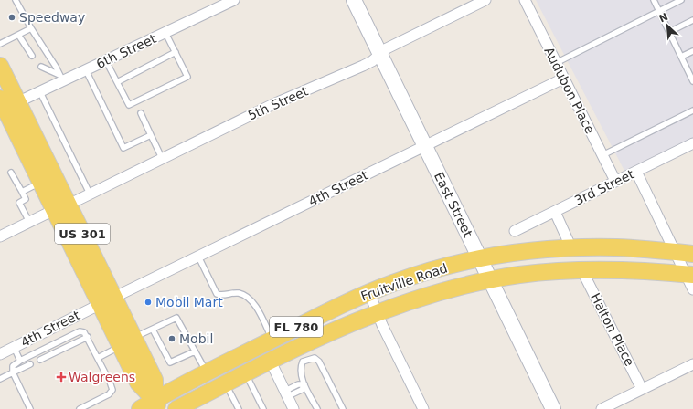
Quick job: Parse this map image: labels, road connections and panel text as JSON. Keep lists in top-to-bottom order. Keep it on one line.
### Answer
{"streets":{"main road":["US 301","Fruitville Road","FL 780"],"street":["6th Street","Audubon Place","5th Street","3rd Street","4th Street","East Street","Halton Place"]},"crossings":[["6th Street","US 301"],["Audubon Place","3rd Street"],["Audubon Place","4th Street"],["5th Street","East Street"],["5th Street","US 301"],["4th Street","East Street"],["4th Street","US 301"],["East Street","Fruitville Road"],["US 301","Fruitville Road"],["Fruitville Road","Halton Place"]],"places":{"other":["Speedway","Mobil Mart","Mobil"],"health":["Walgreens"]},"north":"top left"}
